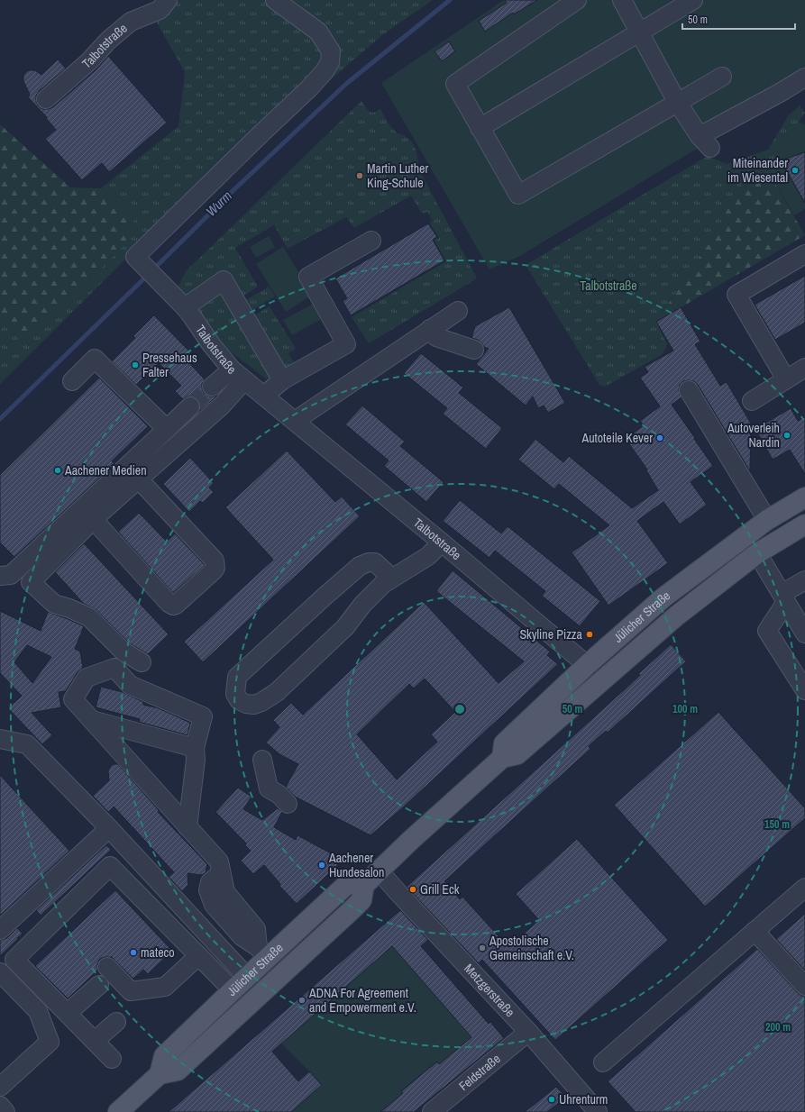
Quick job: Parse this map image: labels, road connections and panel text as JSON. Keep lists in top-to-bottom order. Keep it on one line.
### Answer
{"streets":{"main road":["Jülicher Straße"],"street":["Talbotstraße","Metzgerstraße","Feldstraße"]},"crossings":[["Talbotstraße","Jülicher Straße"],["Jülicher Straße","Metzgerstraße"],["Metzgerstraße","Feldstraße"]],"water":["Wurm"],"parks":["Talbotstraße"],"places":["Miteinander im Wiesental","Martin Luther King-Schule","Pressehaus Falter","Autoverleih Nardin","Autoteile Kever","Aachener Medien","Skyline Pizza","Aachener Hundesalon","Grill Eck","Apostolische Gemeinschaft e.V.","mateco","ADNA For Agreement and Empowerment e.V.","Uhrenturm"],"scale_bar":"50 m","rings":["50 m","100 m","150 m","200 m"]}
